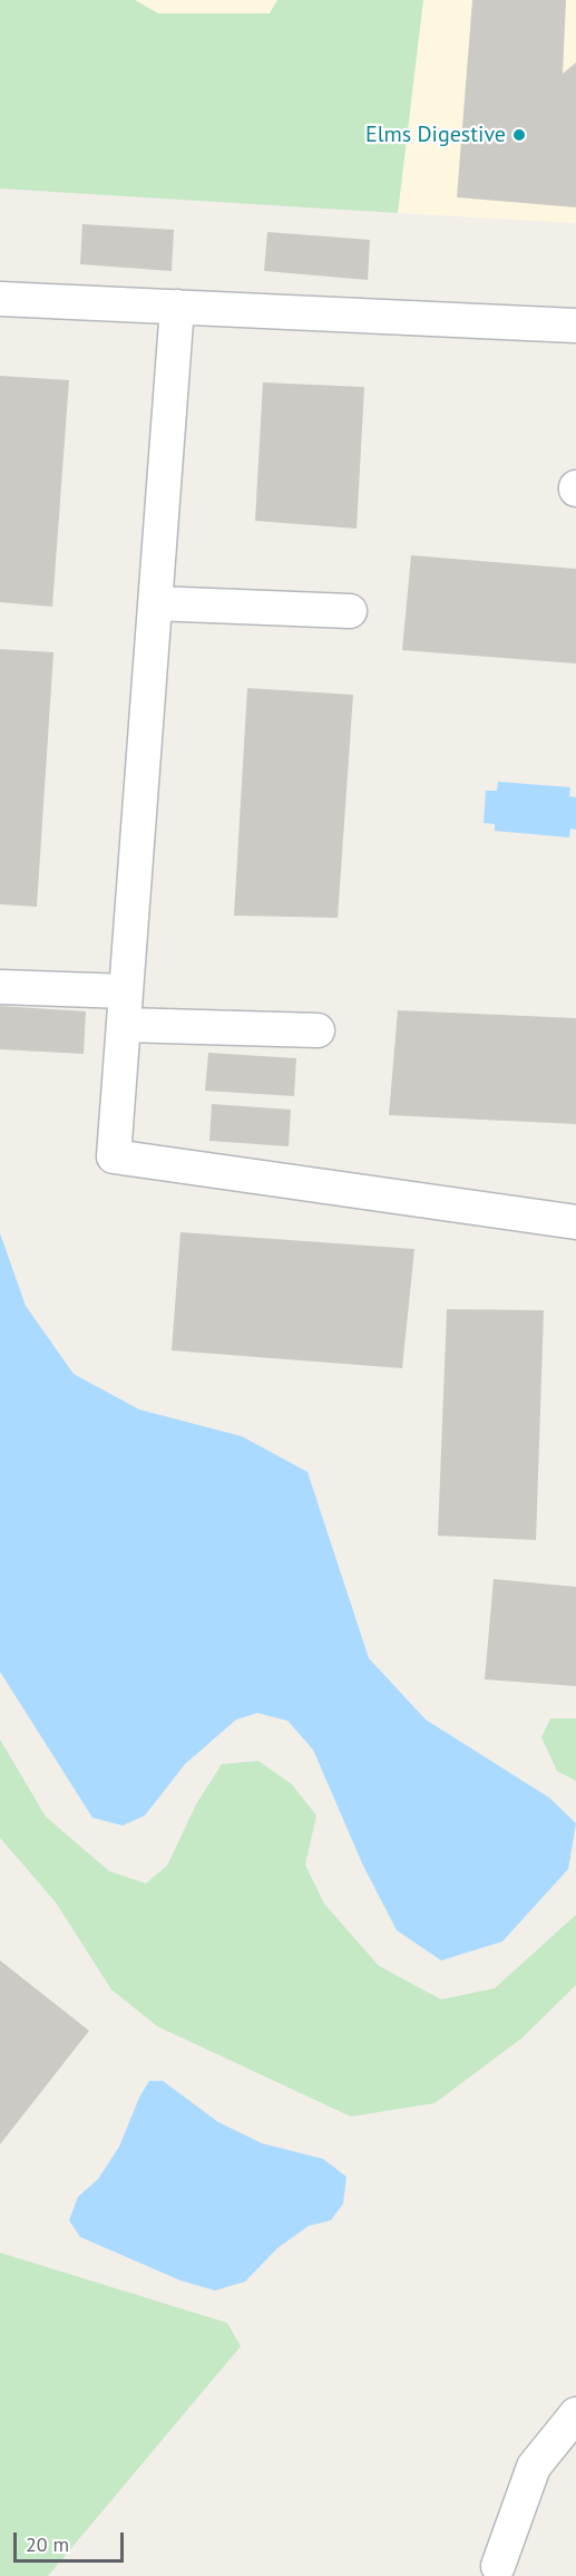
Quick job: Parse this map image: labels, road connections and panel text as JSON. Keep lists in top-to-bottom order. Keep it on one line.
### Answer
{"places":["Elms Digestive"],"scale_bar":"20 m"}
